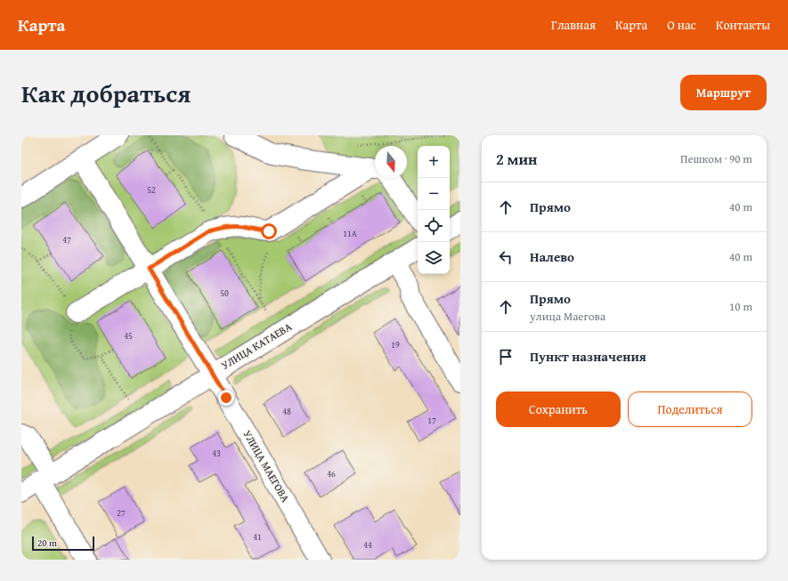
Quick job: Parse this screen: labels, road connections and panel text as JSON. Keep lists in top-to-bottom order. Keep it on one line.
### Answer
{"streets":{"street":["УЛИЦА КАТАЕВА","УЛИЦА МАЕГОВА"]},"crossings":[["УЛИЦА КАТАЕВА","УЛИЦА МАЕГОВА"]],"house_numbers":["52","11А","47","50","45","19","48","17","43","46","27","41","44"],"scale_bar":"20 m","north":"bottom","page":{"header":"Карта","nav":["Главная","Карта","О нас","Контакты"],"title":"Как добраться","buttons":["Маршрут",["Сохранить","Поделиться"]],"heading":["2 мин","Пешком · 90 m"],"map_buttons":["+","−"],"list":[["Прямо","40 m"],["Налево","40 m"],["Прямо","улица Маегова","10 m"],"Пункт назначения"],"scale":"20 m"}}
